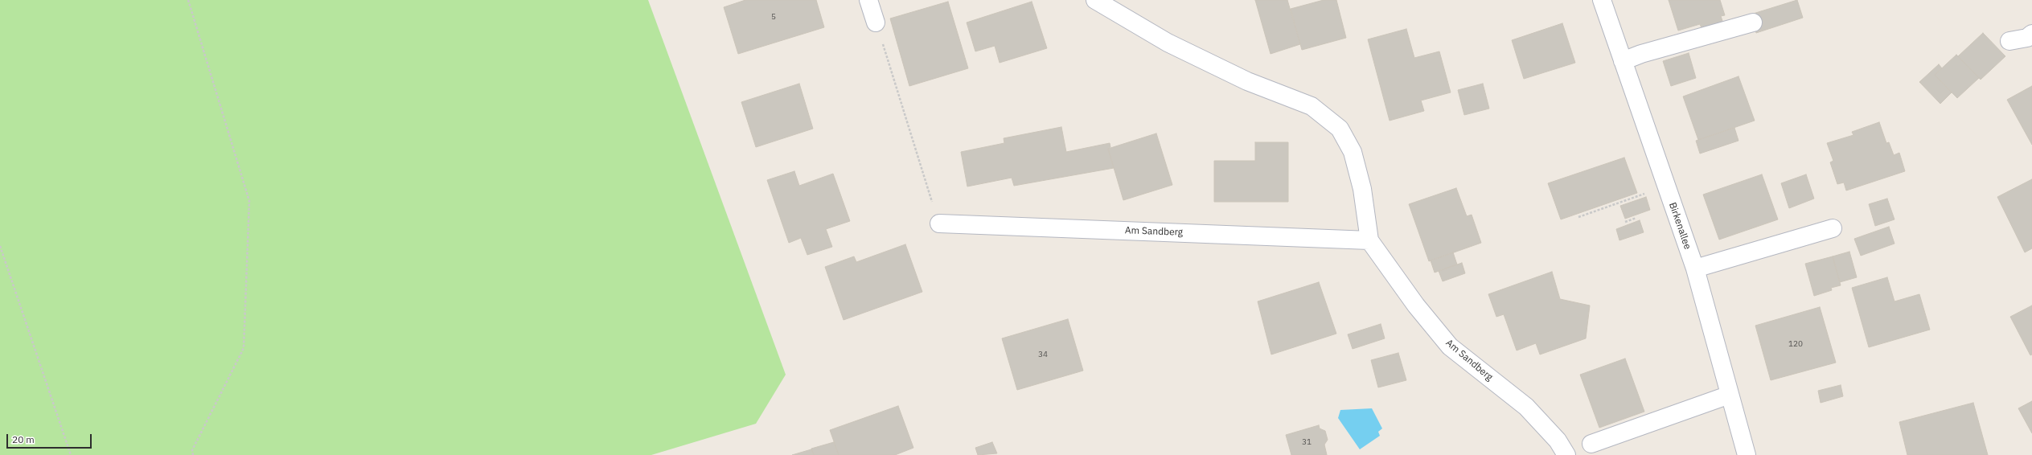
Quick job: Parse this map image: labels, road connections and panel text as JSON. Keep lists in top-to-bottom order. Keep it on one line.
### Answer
{"streets":{"street":["Birkenallee","Am Sandberg"]},"house_numbers":["5","120","34","31"],"scale_bar":"20 m"}
